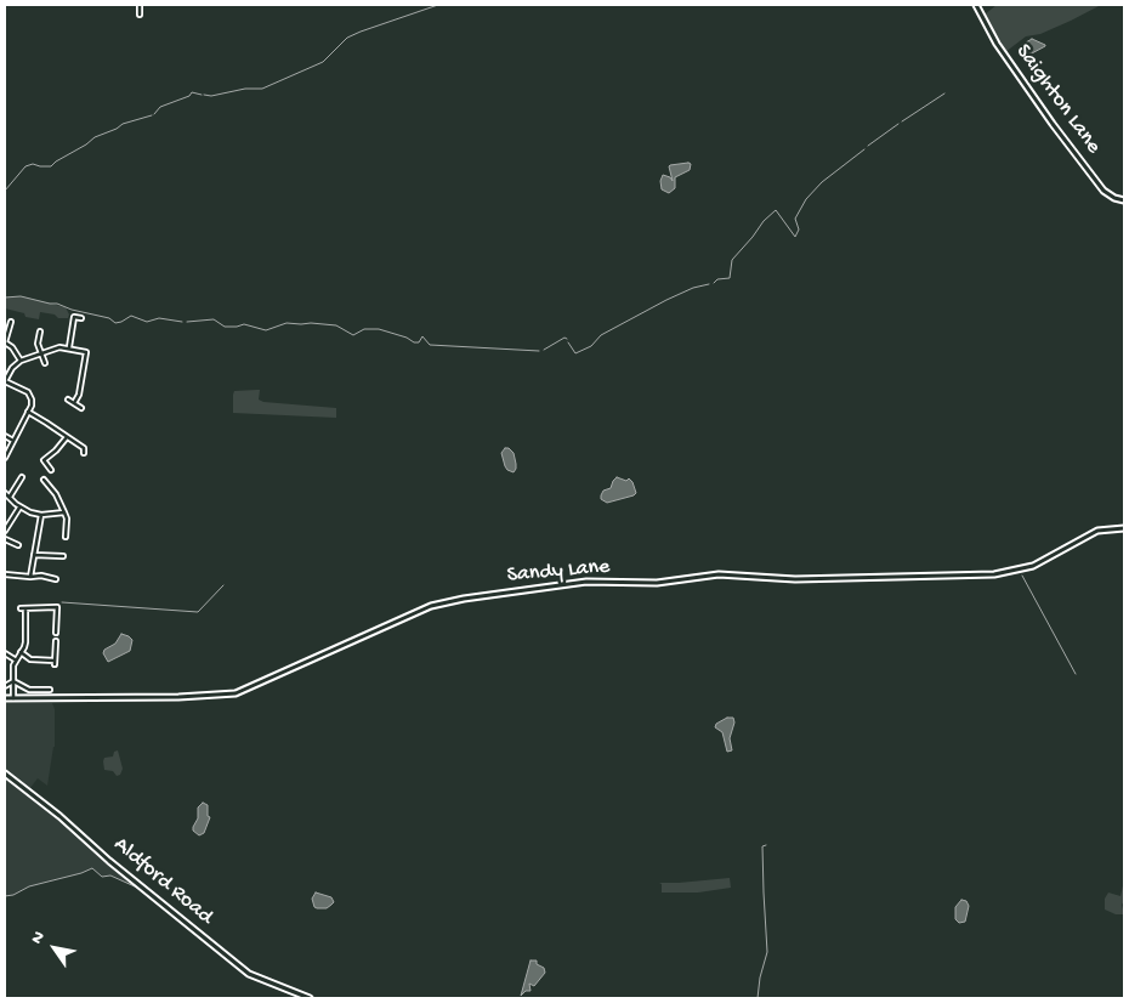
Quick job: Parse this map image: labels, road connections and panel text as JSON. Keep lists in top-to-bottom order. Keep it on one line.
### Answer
{"streets":{"street":["Saighton Lane","Sandy Lane","Aldford Road"]},"north":"top left"}
